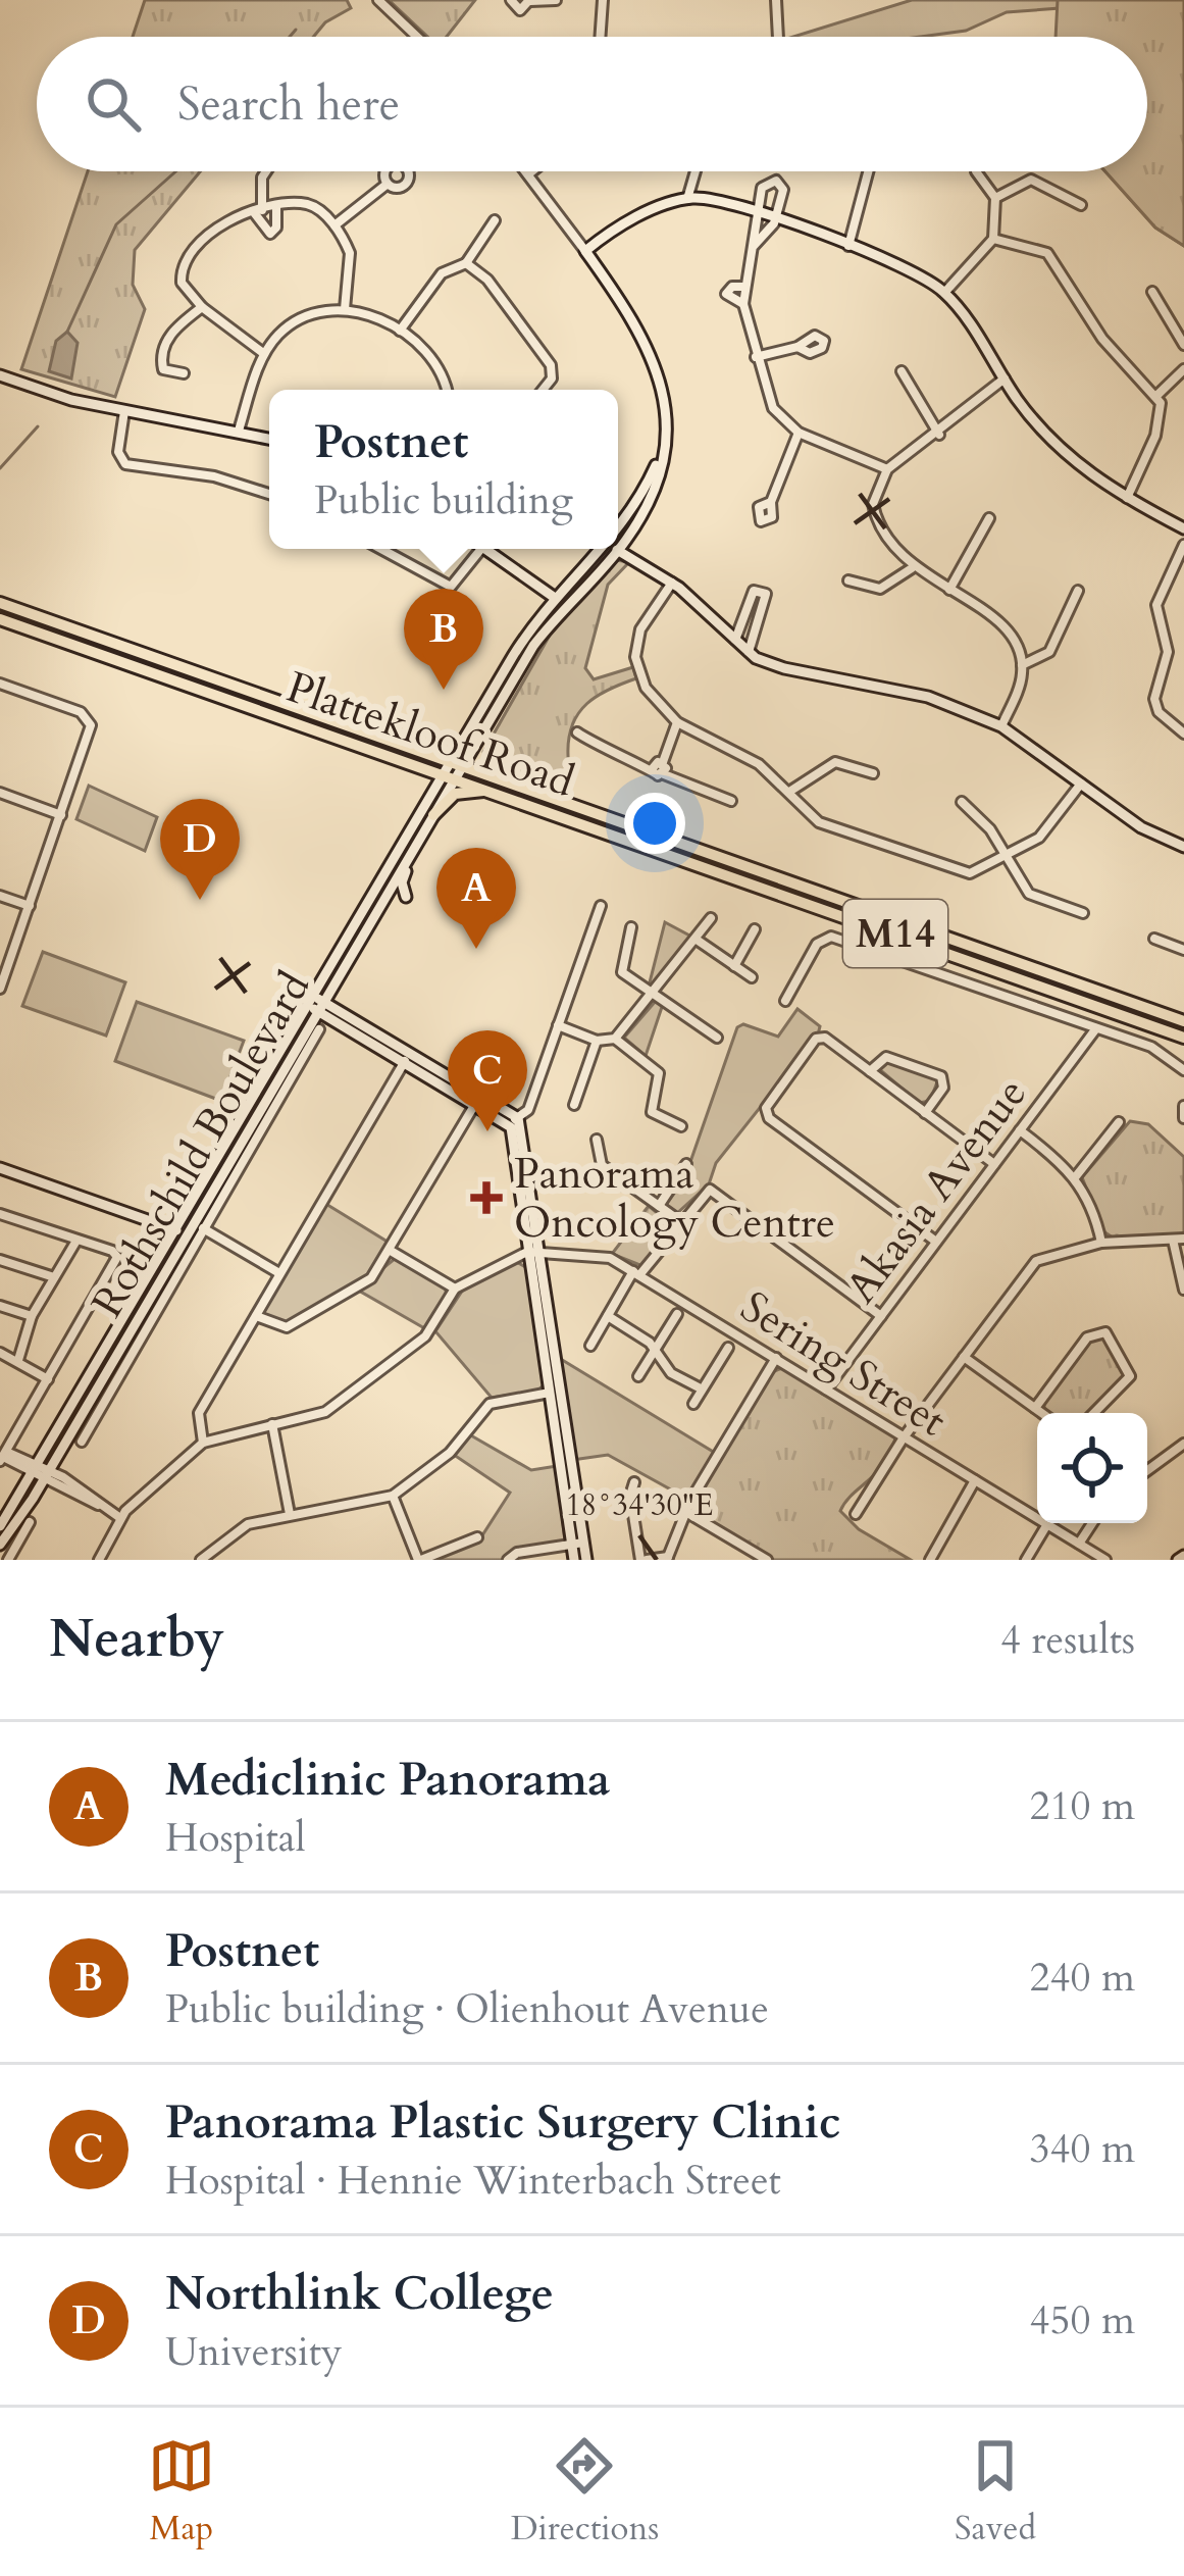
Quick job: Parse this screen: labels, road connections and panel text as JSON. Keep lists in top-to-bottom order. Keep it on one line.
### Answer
{"streets":{"main road":["Plattekloof Road","M14"],"street":["Rothschild Boulevard","Akasia Avenue","Sering Street"]},"crossings":[["Plattekloof Road","Rothschild Boulevard"],["Akasia Avenue","Sering Street"]],"places":{"health":["Panorama Oncology Centre"]},"page":{"search":"Search here","popup":["Postnet","Public building"],"pins":["B","D","A","C"],"heading":["Nearby","4 results"],"list":[{"mark":"A","name":"Mediclinic Panorama","note":"Hospital","value":"210 m"},{"mark":"B","name":"Postnet","note":"Public building · Olienhout Avenue","value":"240 m"},{"mark":"C","name":"Panorama Plastic Surgery Clinic","note":"Hospital · Hennie Winterbach Street","value":"340 m"},{"mark":"D","name":"Northlink College","note":"University","value":"450 m"}],"nav":["Map","Directions","Saved"]},"coordinates":["18°34'30\"E"]}
